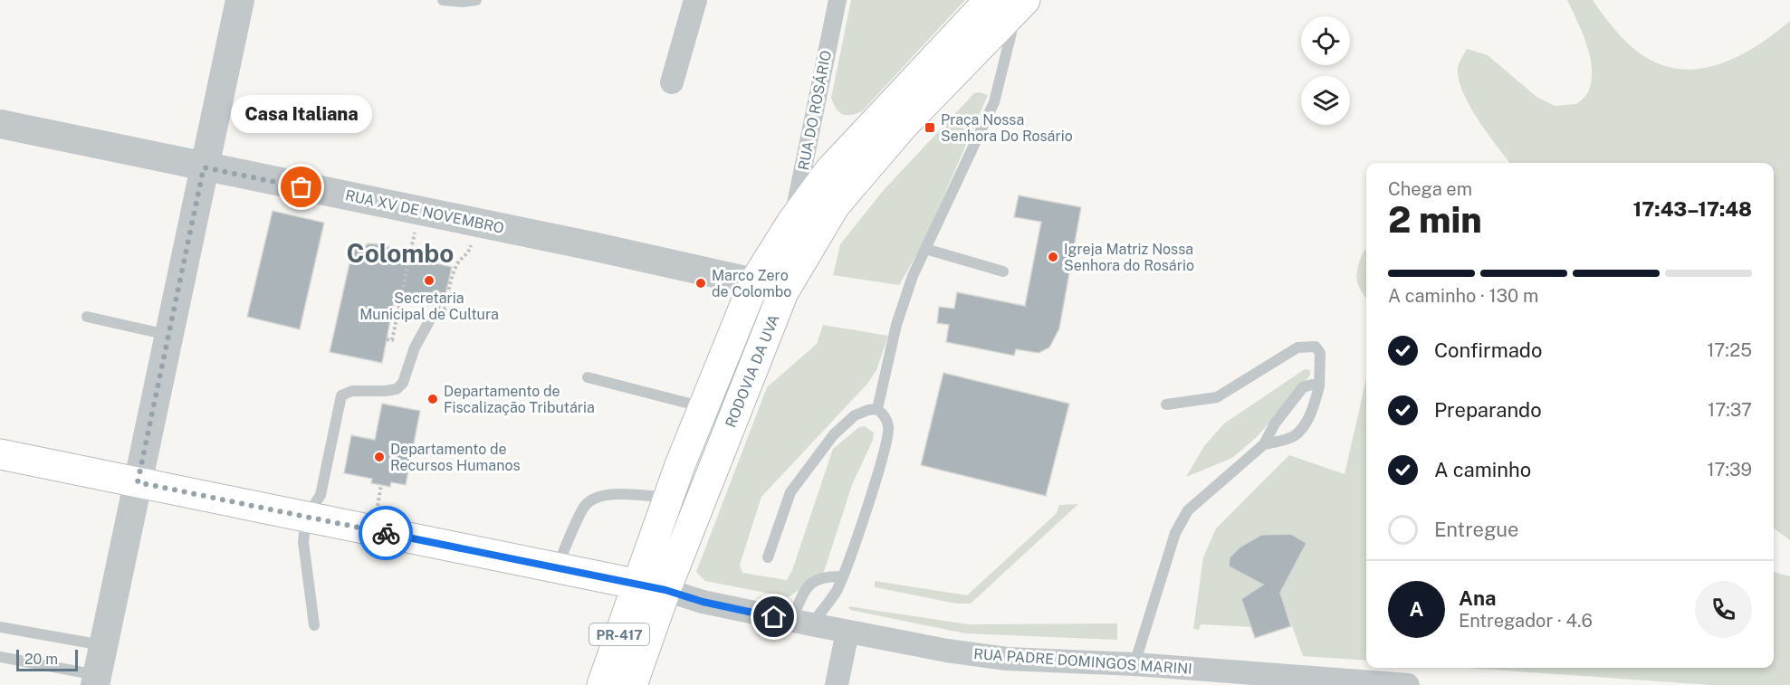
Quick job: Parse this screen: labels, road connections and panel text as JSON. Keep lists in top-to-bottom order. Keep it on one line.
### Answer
{"streets":{"main road":["RODOVIA DA UVA","PR-417"],"street":["RUA DO ROSÁRIO","RUA XV DE NOVEMBRO","RUA PADRE DOMINGOS MARINI"]},"crossings":[["RUA DO ROSÁRIO","RODOVIA DA UVA"],["RUA XV DE NOVEMBRO","RODOVIA DA UVA"],["RODOVIA DA UVA","RUA PADRE DOMINGOS MARINI"]],"districts":["Colombo"],"places":{"transit":["Praça Nossa Senhora Do Rosário"],"other":["Casa Italiana","Igreja Matriz Nossa Senhora do Rosário","Secretaria Municipal de Cultura","Marco Zero de Colombo","Departamento de Fiscalização Tributária","Departamento de Recursos Humanos"]},"scale_bar":"20 m","page":{"bubble":"Casa Italiana","heading":["2 min","Chega em","17:43–17:48"],"panel":["Ana","Entregador · 4.6"],"bar":"A caminho · 130 m","list":[["Confirmado","17:25"],["Preparando","17:37"],["A caminho","17:39"],"Entregue"],"round":"A","scale":"20 m"}}
